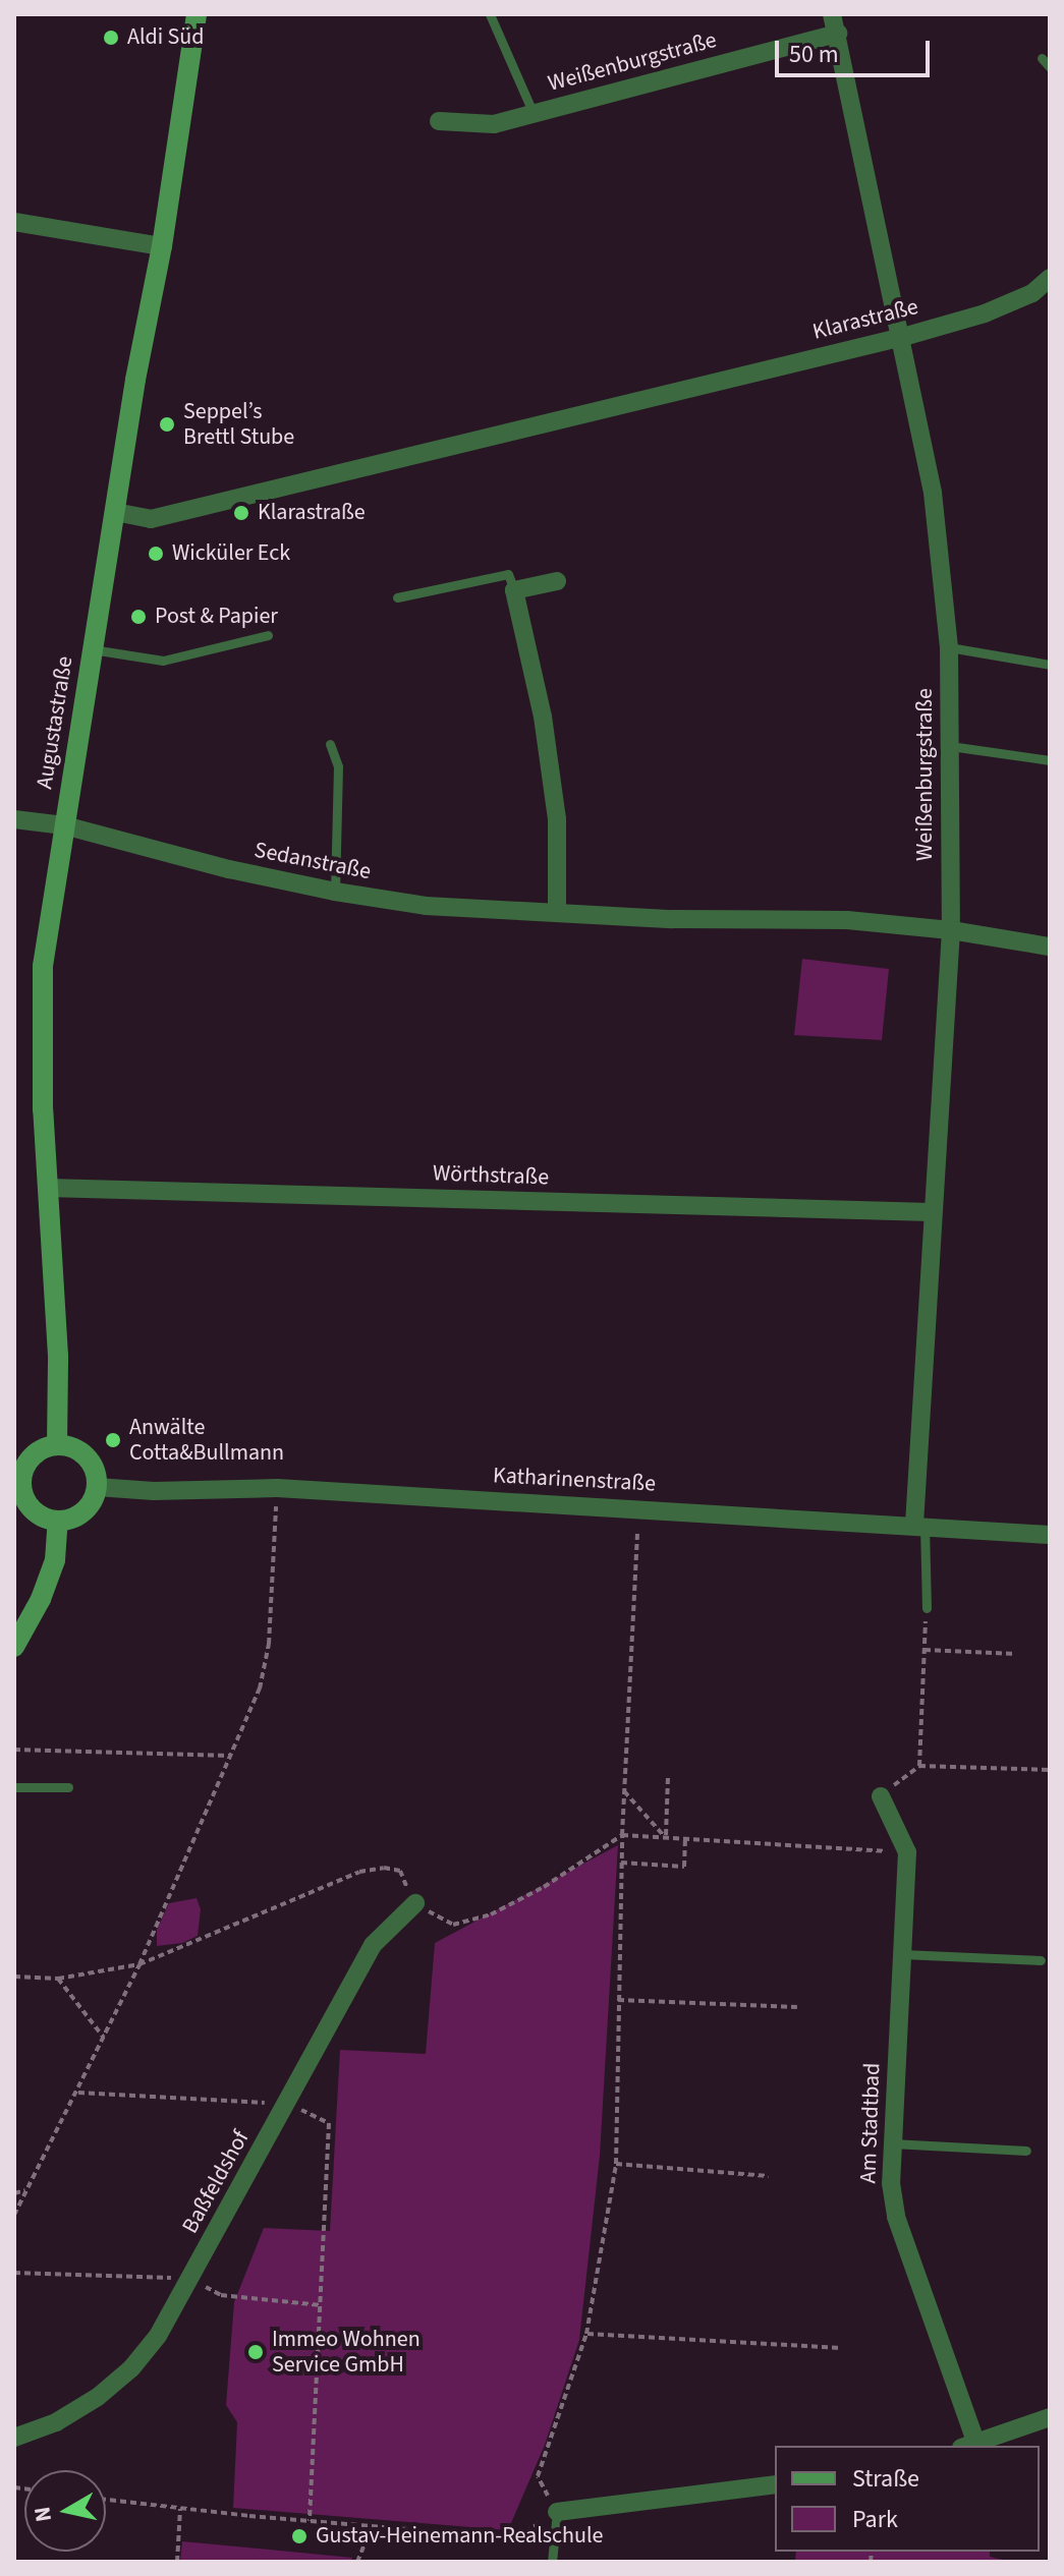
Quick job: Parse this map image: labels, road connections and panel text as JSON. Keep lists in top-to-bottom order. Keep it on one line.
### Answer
{"streets":{"main road":["Augustastraße"],"street":["Weißenburgstraße","Klarastraße","Sedanstraße","Wörthstraße","Katharinenstraße","Am Stadtbad","Baßfeldshof"]},"crossings":[["Weißenburgstraße","Klarastraße"],["Weißenburgstraße","Sedanstraße"],["Weißenburgstraße","Wörthstraße"],["Weißenburgstraße","Katharinenstraße"],["Klarastraße","Augustastraße"],["Augustastraße","Sedanstraße"],["Augustastraße","Wörthstraße"],["Augustastraße","Katharinenstraße"]],"places":["Aldi Süd","Seppel’s Brettl Stube","Klarastraße","Wicküler Eck","Post & Papier","Anwälte Cotta&Bullmann","Immeo Wohnen Service GmbH","Gustav-Heinemann-Realschule"],"legend":["Straße","Park"],"scale_bar":"50 m","north":"left"}
